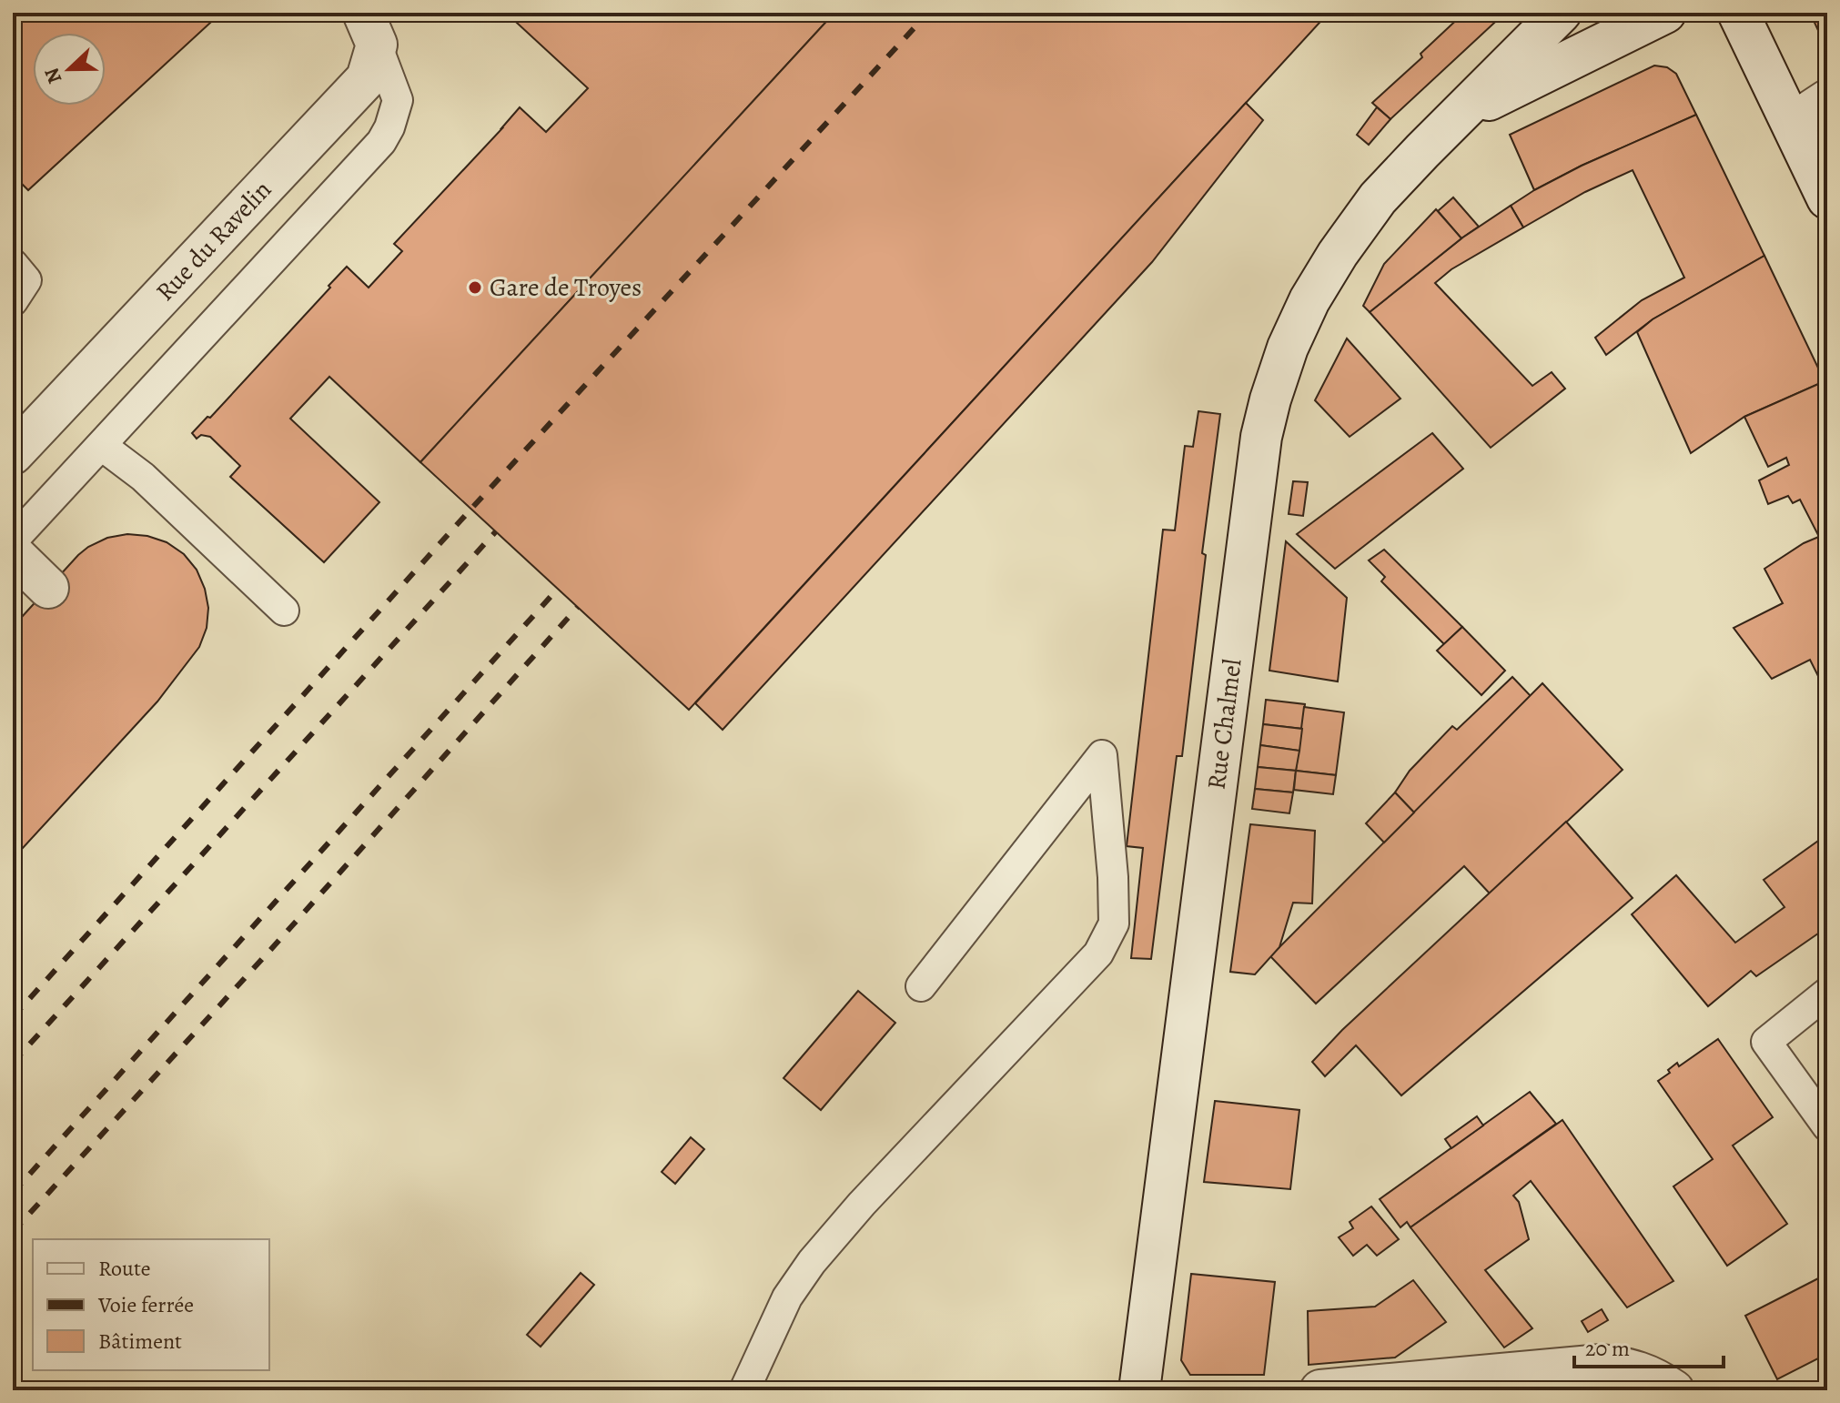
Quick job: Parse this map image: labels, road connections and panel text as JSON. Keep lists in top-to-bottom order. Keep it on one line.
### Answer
{"streets":{"street":["Rue du Ravelin","Rue Chalmel"]},"places":["Gare de Troyes"],"legend":["Route","Voie ferrée","Bâtiment"],"scale_bar":"20 m","north":"left"}
